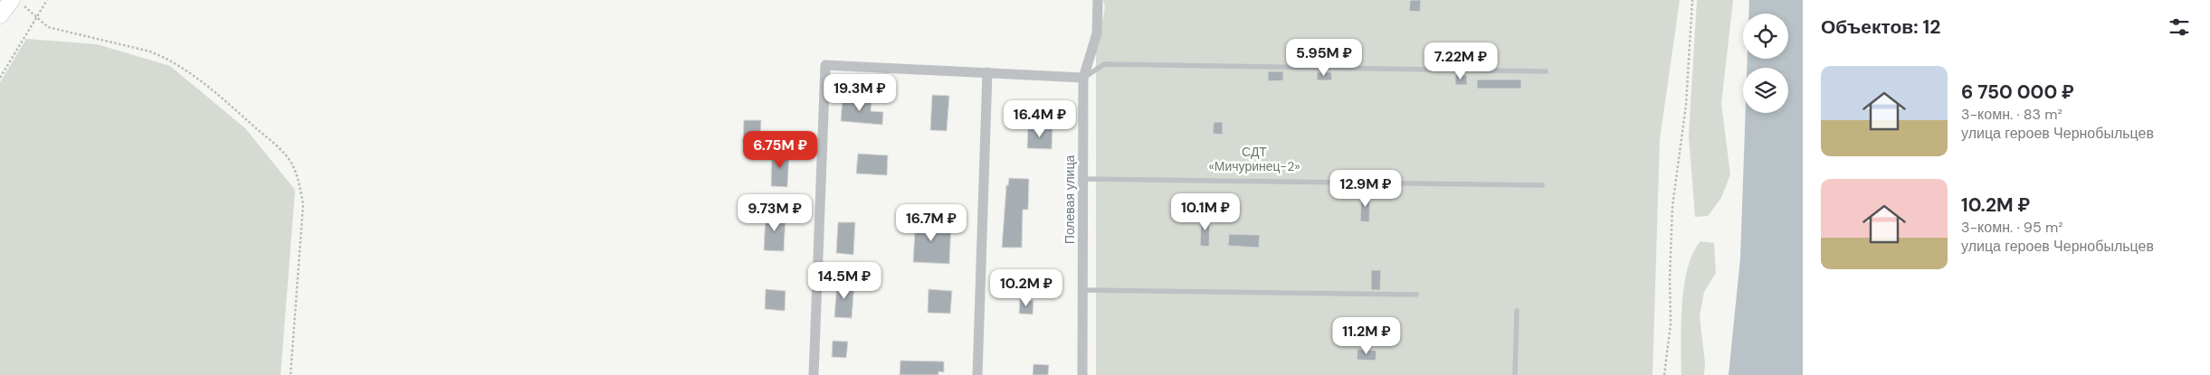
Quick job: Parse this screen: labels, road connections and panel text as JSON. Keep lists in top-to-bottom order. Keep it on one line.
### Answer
{"streets":{"street":["Полевая улица"]},"parks":["СДТ «Мичуринец-2»"],"page":{"heading":"Объектов: 12","price":["5.95M ₽","7.22M ₽","19.3M ₽","16.4M ₽","6.75M ₽","12.9M ₽","10.1M ₽","9.73M ₽","16.7M ₽","14.5M ₽","10.2M ₽","11.2M ₽"],"list":[{"name":"6 750 000 ₽","note":"3-комн. · 83 m² · улица героев Чернобыльцев"},{"name":"10.2M ₽","note":"3-комн. · 95 m² · улица героев Чернобыльцев"}]}}
